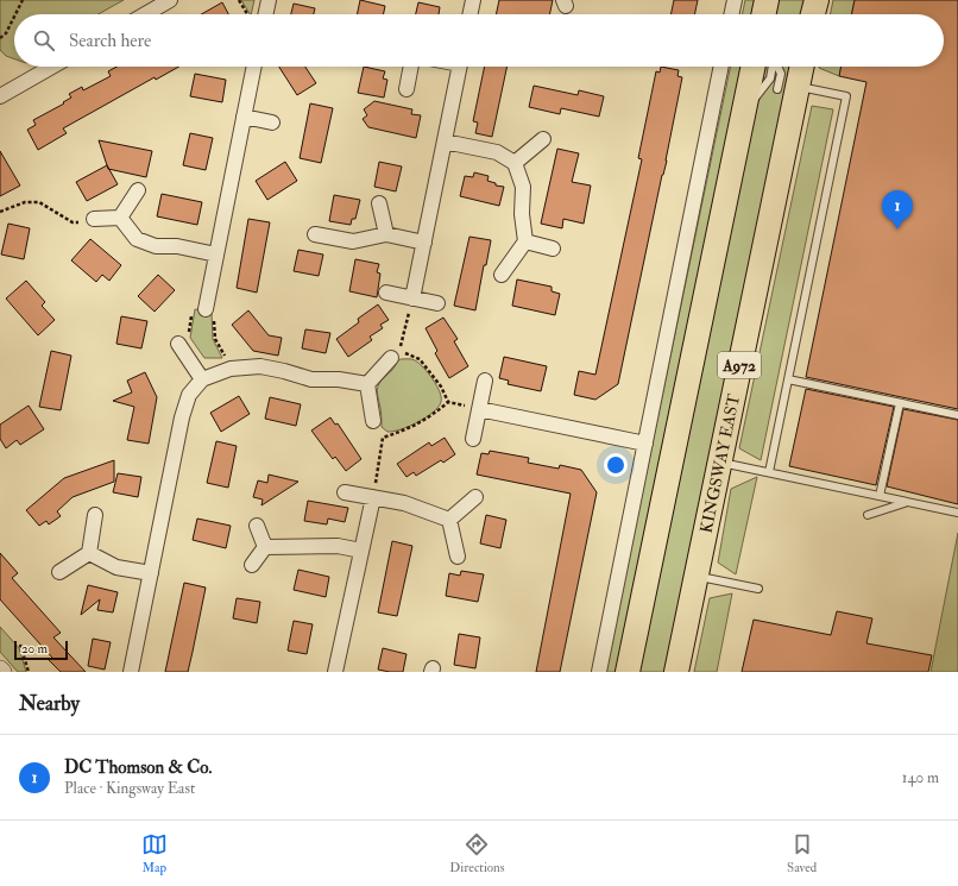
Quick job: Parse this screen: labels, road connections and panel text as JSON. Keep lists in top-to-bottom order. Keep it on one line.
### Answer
{"streets":{"highway":["A972","KINGSWAY EAST"]},"scale_bar":"20 m","page":{"search":"Search here","pins":"1","scale":"20 m","heading":"Nearby","list":[{"mark":"1","name":"DC Thomson & Co.","note":"Place · Kingsway East","value":"140 m"}],"nav":["Map","Directions","Saved"]}}
